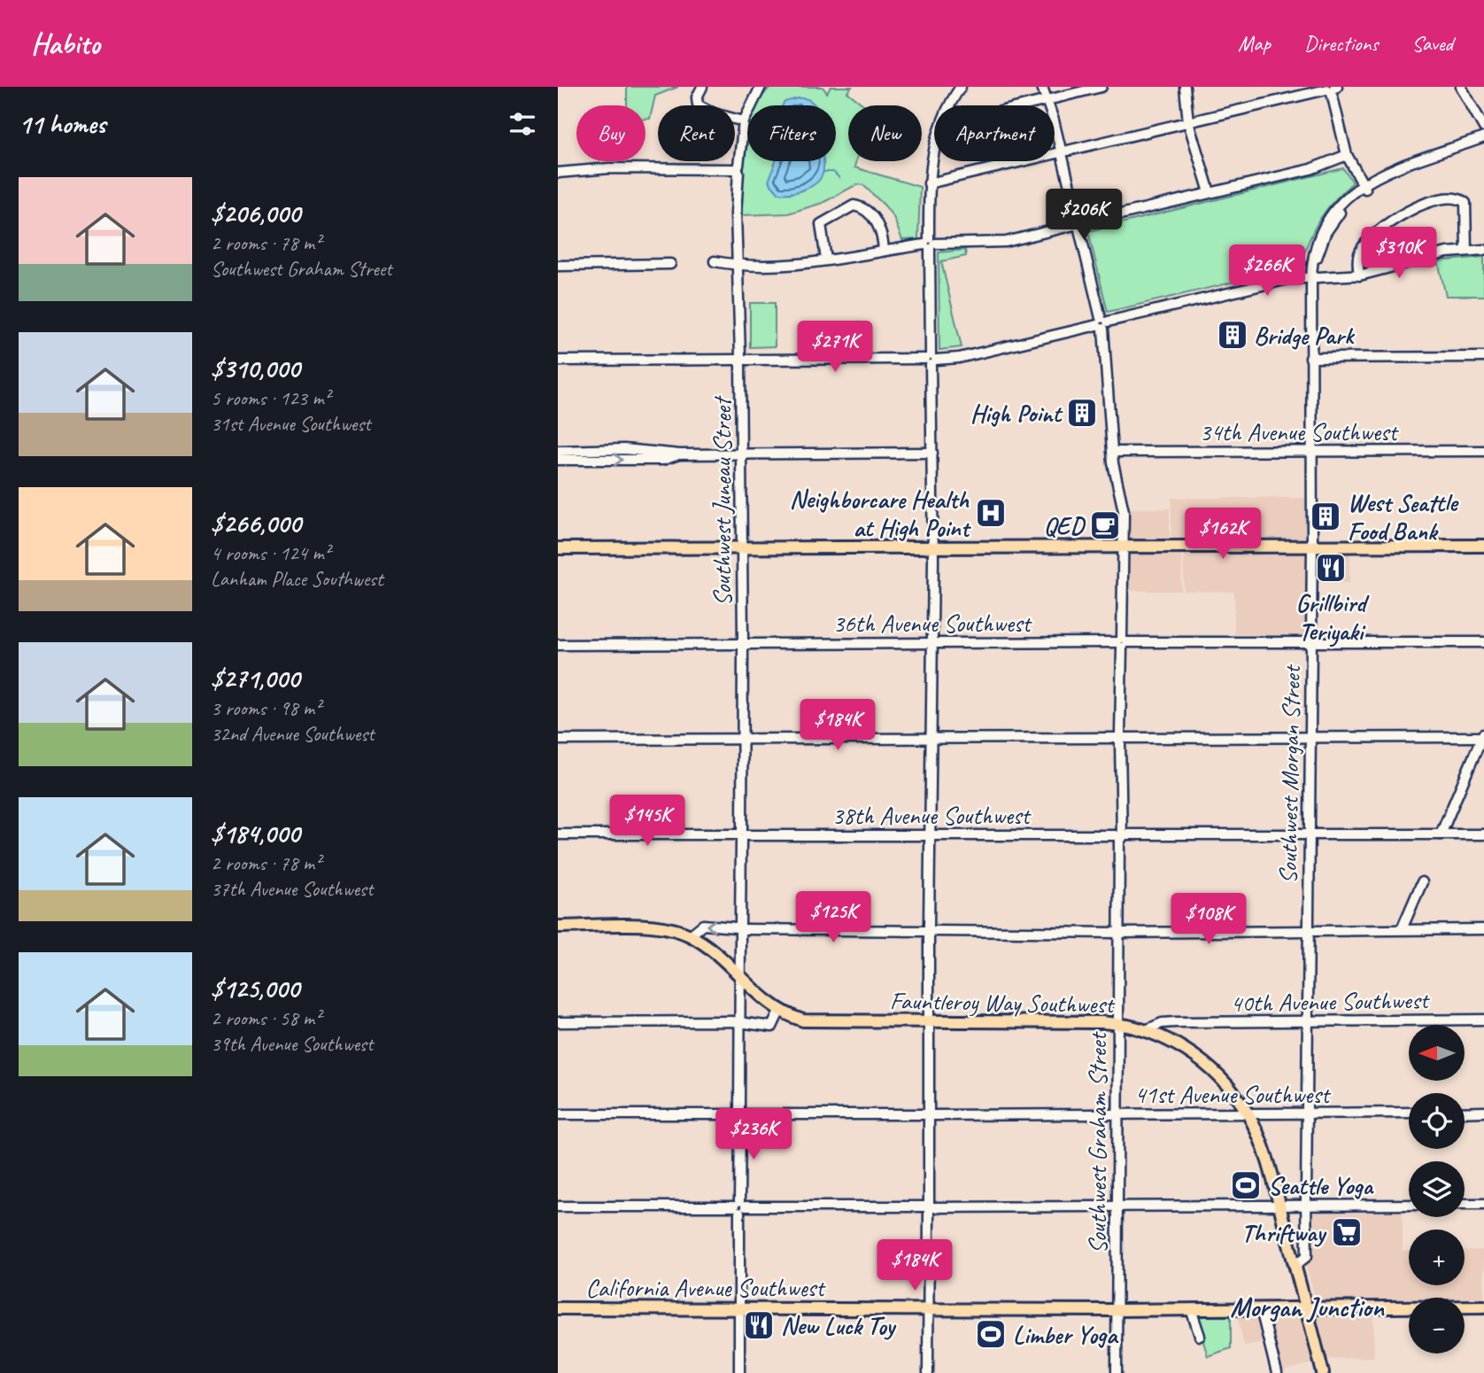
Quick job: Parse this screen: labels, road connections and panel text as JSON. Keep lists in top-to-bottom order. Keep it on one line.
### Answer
{"streets":{"main road":["Fauntleroy Way Southwest","California Avenue Southwest"],"street":["34th Avenue Southwest","Southwest Juneau Street","36th Avenue Southwest","Southwest Morgan Street","38th Avenue Southwest","40th Avenue Southwest","41st Avenue Southwest","Southwest Graham Street"]},"crossings":[["34th Avenue Southwest","Southwest Morgan Street"],["34th Avenue Southwest","Southwest Graham Street"],["Southwest Juneau Street","36th Avenue Southwest"],["Southwest Juneau Street","38th Avenue Southwest"],["Southwest Juneau Street","Fauntleroy Way Southwest"],["Southwest Juneau Street","41st Avenue Southwest"],["Southwest Juneau Street","California Avenue Southwest"],["36th Avenue Southwest","Southwest Morgan Street"],["36th Avenue Southwest","Southwest Graham Street"],["Southwest Morgan Street","38th Avenue Southwest"],["Southwest Morgan Street","40th Avenue Southwest"],["Southwest Morgan Street","Fauntleroy Way Southwest"],["Southwest Morgan Street","41st Avenue Southwest"],["38th Avenue Southwest","Southwest Graham Street"],["40th Avenue Southwest","Fauntleroy Way Southwest"],["Fauntleroy Way Southwest","41st Avenue Southwest"],["Fauntleroy Way Southwest","Southwest Graham Street"],["Fauntleroy Way Southwest","California Avenue Southwest"],["41st Avenue Southwest","Southwest Graham Street"],["Southwest Graham Street","California Avenue Southwest"]],"districts":["Morgan Junction"],"places":{"building":["Bridge Park","High Point","West Seattle Food Bank"],"hospital":["Neighborcare Health at High Point"],"cafe":["QED"],"restaurant":["Grillbird Teriyaki","New Luck Toy"],"sports":["Seattle Yoga","Limber Yoga"],"supermarket":["Thriftway"]},"north":"left","page":{"header":"Habito","nav":["Map","Directions","Saved"],"heading":"11 homes","chip":["Buy","Rent","Filters","New","Apartment"],"list":[{"name":"$206,000","note":"2 rooms · 78 m² · Southwest Graham Street"},{"name":"$310,000","note":"5 rooms · 123 m² · 31st Avenue Southwest"},{"name":"$266,000","note":"4 rooms · 124 m² · Lanham Place Southwest"},{"name":"$271,000","note":"3 rooms · 98 m² · 32nd Avenue Southwest"},{"name":"$184,000","note":"2 rooms · 78 m² · 37th Avenue Southwest"},{"name":"$125,000","note":"2 rooms · 58 m² · 39th Avenue Southwest"}],"price":["$206K","$310K","$266K","$271K","$162K","$184K","$145K","$125K","$108K","$236K","$184K"],"map_buttons":["+","−"]}}
